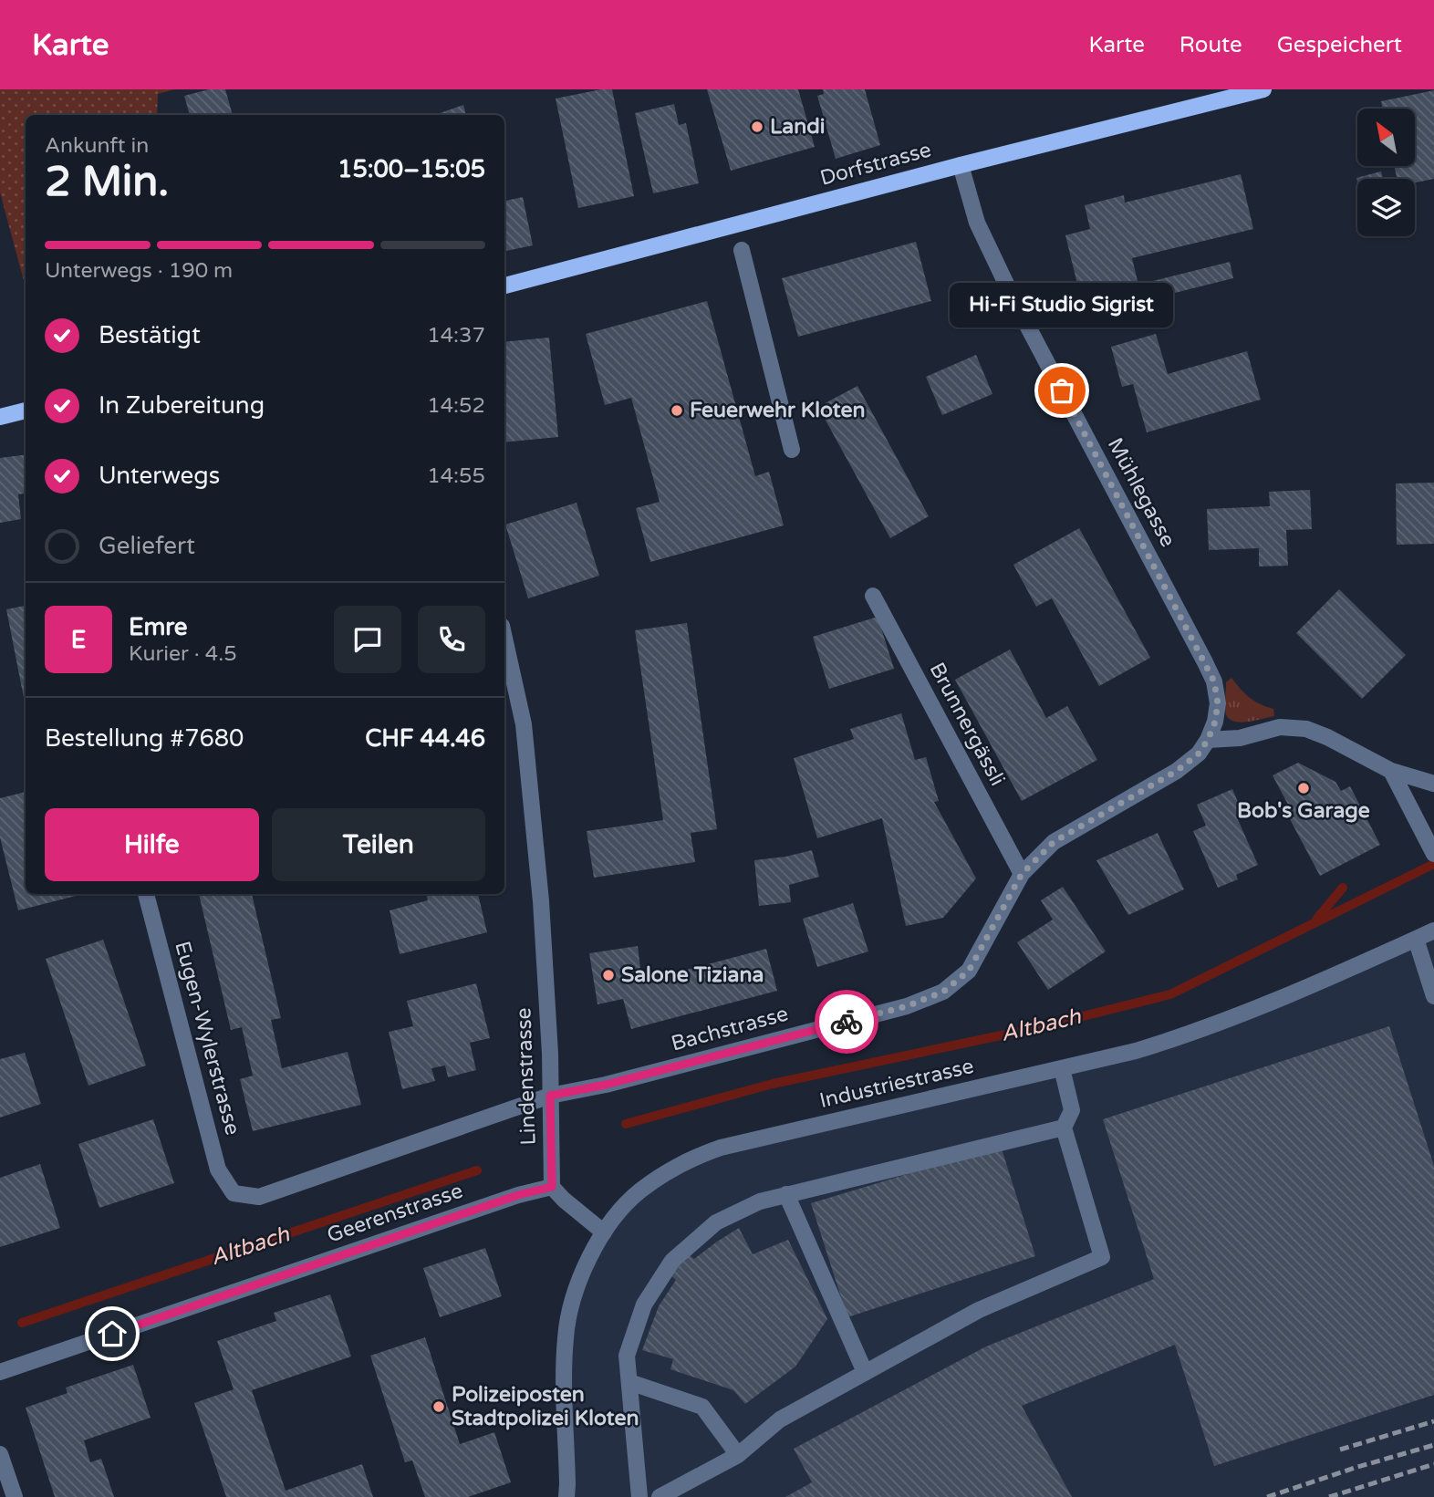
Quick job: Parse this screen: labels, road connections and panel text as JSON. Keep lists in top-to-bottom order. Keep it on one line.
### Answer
{"streets":{"main road":["Dorfstrasse"],"street":["Mühlegasse","Brunnergässli","Bachstrasse","Eugen-Wylerstrasse","Lindenstrasse","Industriestrasse","Geerenstrasse"]},"crossings":[["Dorfstrasse","Mühlegasse"],["Mühlegasse","Bachstrasse"],["Brunnergässli","Bachstrasse"],["Bachstrasse","Eugen-Wylerstrasse"],["Bachstrasse","Lindenstrasse"],["Lindenstrasse","Geerenstrasse"]],"water":["Altbach"],"places":["Landi","Hi-Fi Studio Sigrist","Feuerwehr Kloten","Bob's Garage","Salone Tiziana","Polizeiposten Stadtpolizei Kloten"],"north":"top left","page":{"header":"Karte","nav":["Karte","Route","Gespeichert"],"heading":["2 Min.","Ankunft in","15:00–15:05"],"panel":["Emre","Kurier · 4.5","Bestellung #7680","CHF 44.46"],"bar":"Unterwegs · 190 m","bubble":"Hi-Fi Studio Sigrist","list":[["Bestätigt","14:37"],["In Zubereitung","14:52"],["Unterwegs","14:55"],"Geliefert"],"round":"E","buttons":["Hilfe","Teilen"]}}
